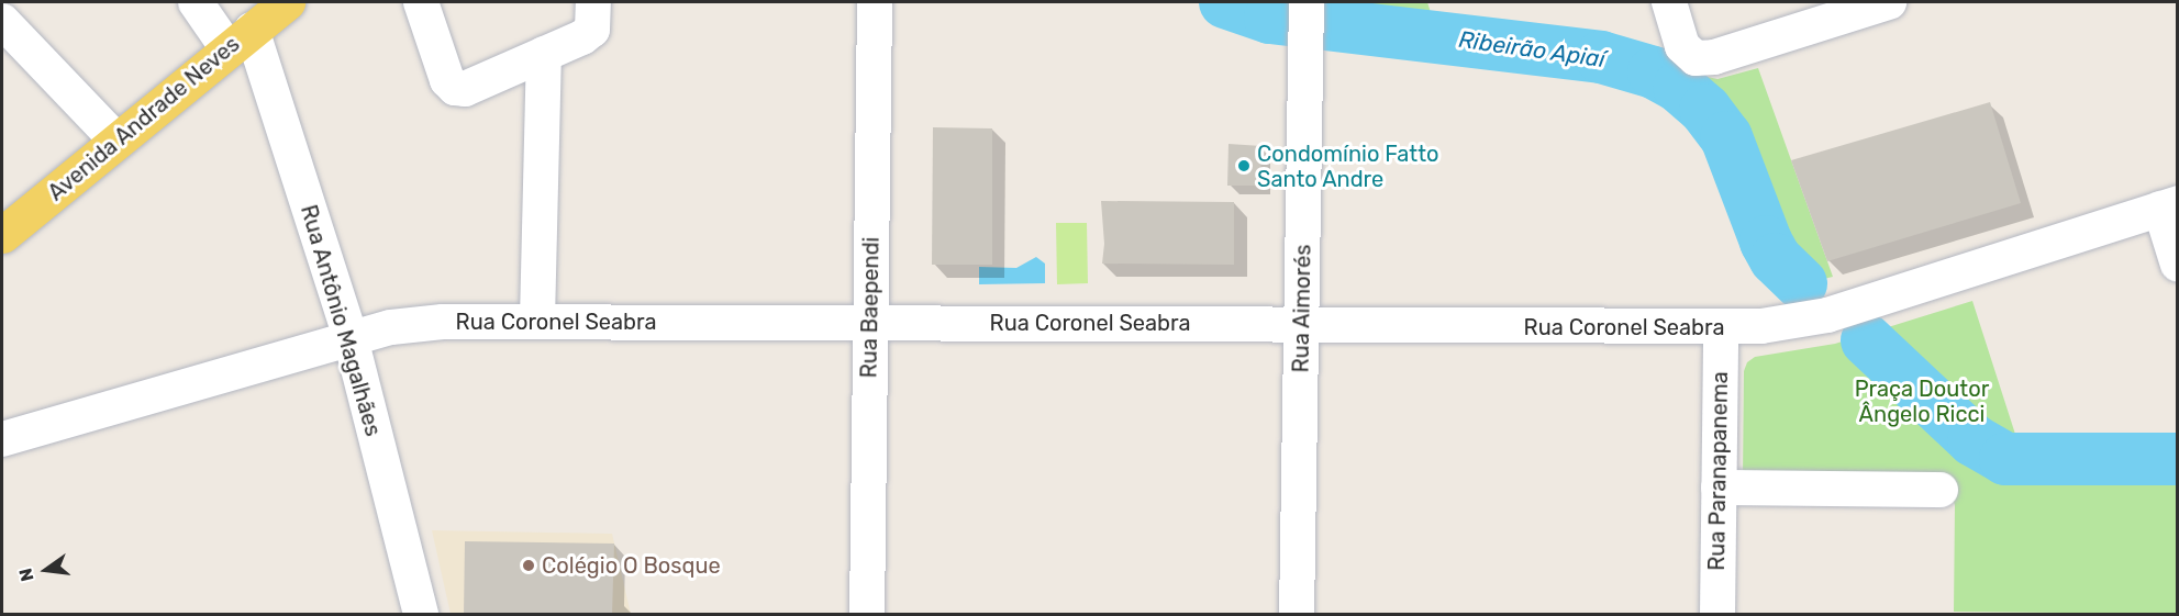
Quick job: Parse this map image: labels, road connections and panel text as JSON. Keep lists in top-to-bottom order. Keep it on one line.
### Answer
{"streets":{"main road":["Avenida Andrade Neves"],"street":["Rua Baependi","Rua Aimorés","Rua Antônio Magalhães","Rua Coronel Seabra","Rua Paranapanema"]},"crossings":[["Avenida Andrade Neves","Rua Antônio Magalhães"],["Rua Baependi","Rua Coronel Seabra"],["Rua Aimorés","Rua Coronel Seabra"],["Rua Antônio Magalhães","Rua Coronel Seabra"],["Rua Coronel Seabra","Rua Paranapanema"]],"water":["Ribeirão Apiaí"],"parks":["Praça Doutor Ângelo Ricci"],"places":["Condomínio Fatto Santo Andre","Colégio O Bosque"],"north":"left"}
